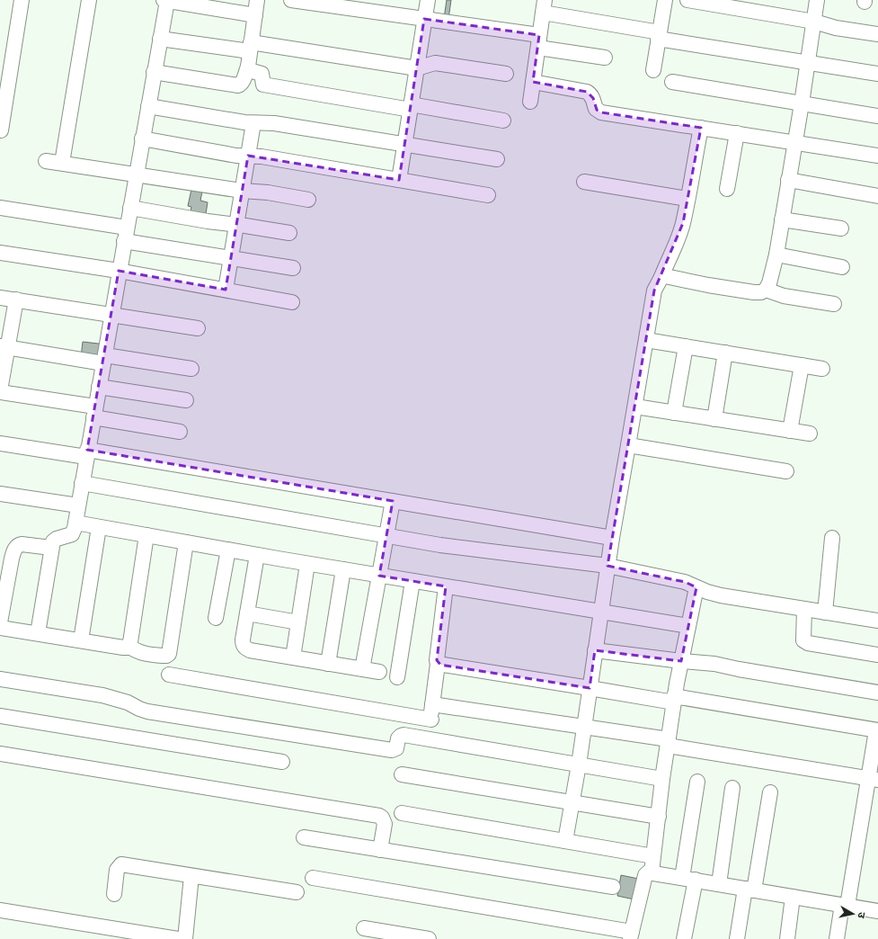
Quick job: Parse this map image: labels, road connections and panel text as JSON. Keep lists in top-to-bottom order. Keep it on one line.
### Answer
{"north":"right"}
